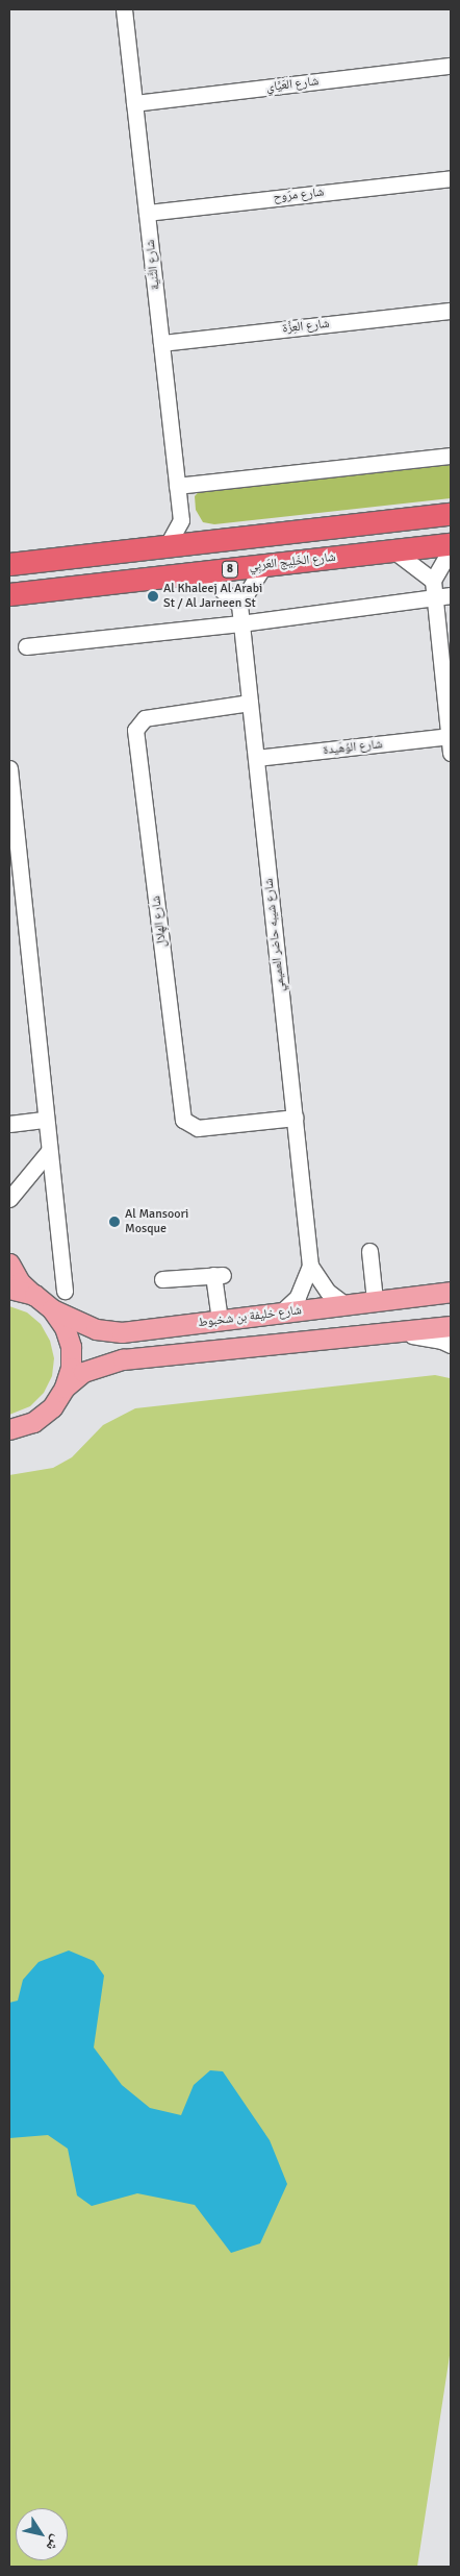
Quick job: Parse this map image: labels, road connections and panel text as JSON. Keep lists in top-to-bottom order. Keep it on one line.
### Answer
{"streets":{"highway":["شارع الخَلِيج العَربِي","8"],"main road":["شارع خليفة بن شخبوط"],"street":["شارع العَيَّاي","شارع مرَوح","شارع الثَّنية","شارع العِزَّة","شارع الوُهَيدة","شارع الهِلال","شارع شيبه حاضر العميمي"]},"crossings":[["شارع العَيَّاي","شارع الثَّنية"],["شارع مرَوح","شارع الثَّنية"],["شارع الثَّنية","شارع العِزَّة"],["شارع الوُهَيدة","شارع شيبه حاضر العميمي"],["شارع الهِلال","شارع شيبه حاضر العميمي"],["شارع شيبه حاضر العميمي","شارع خليفة بن شخبوط"]],"places":["Al Khaleej Al Arabi St / Al Jarneen St","Al Mansoori Mosque"],"north":"bottom right"}
